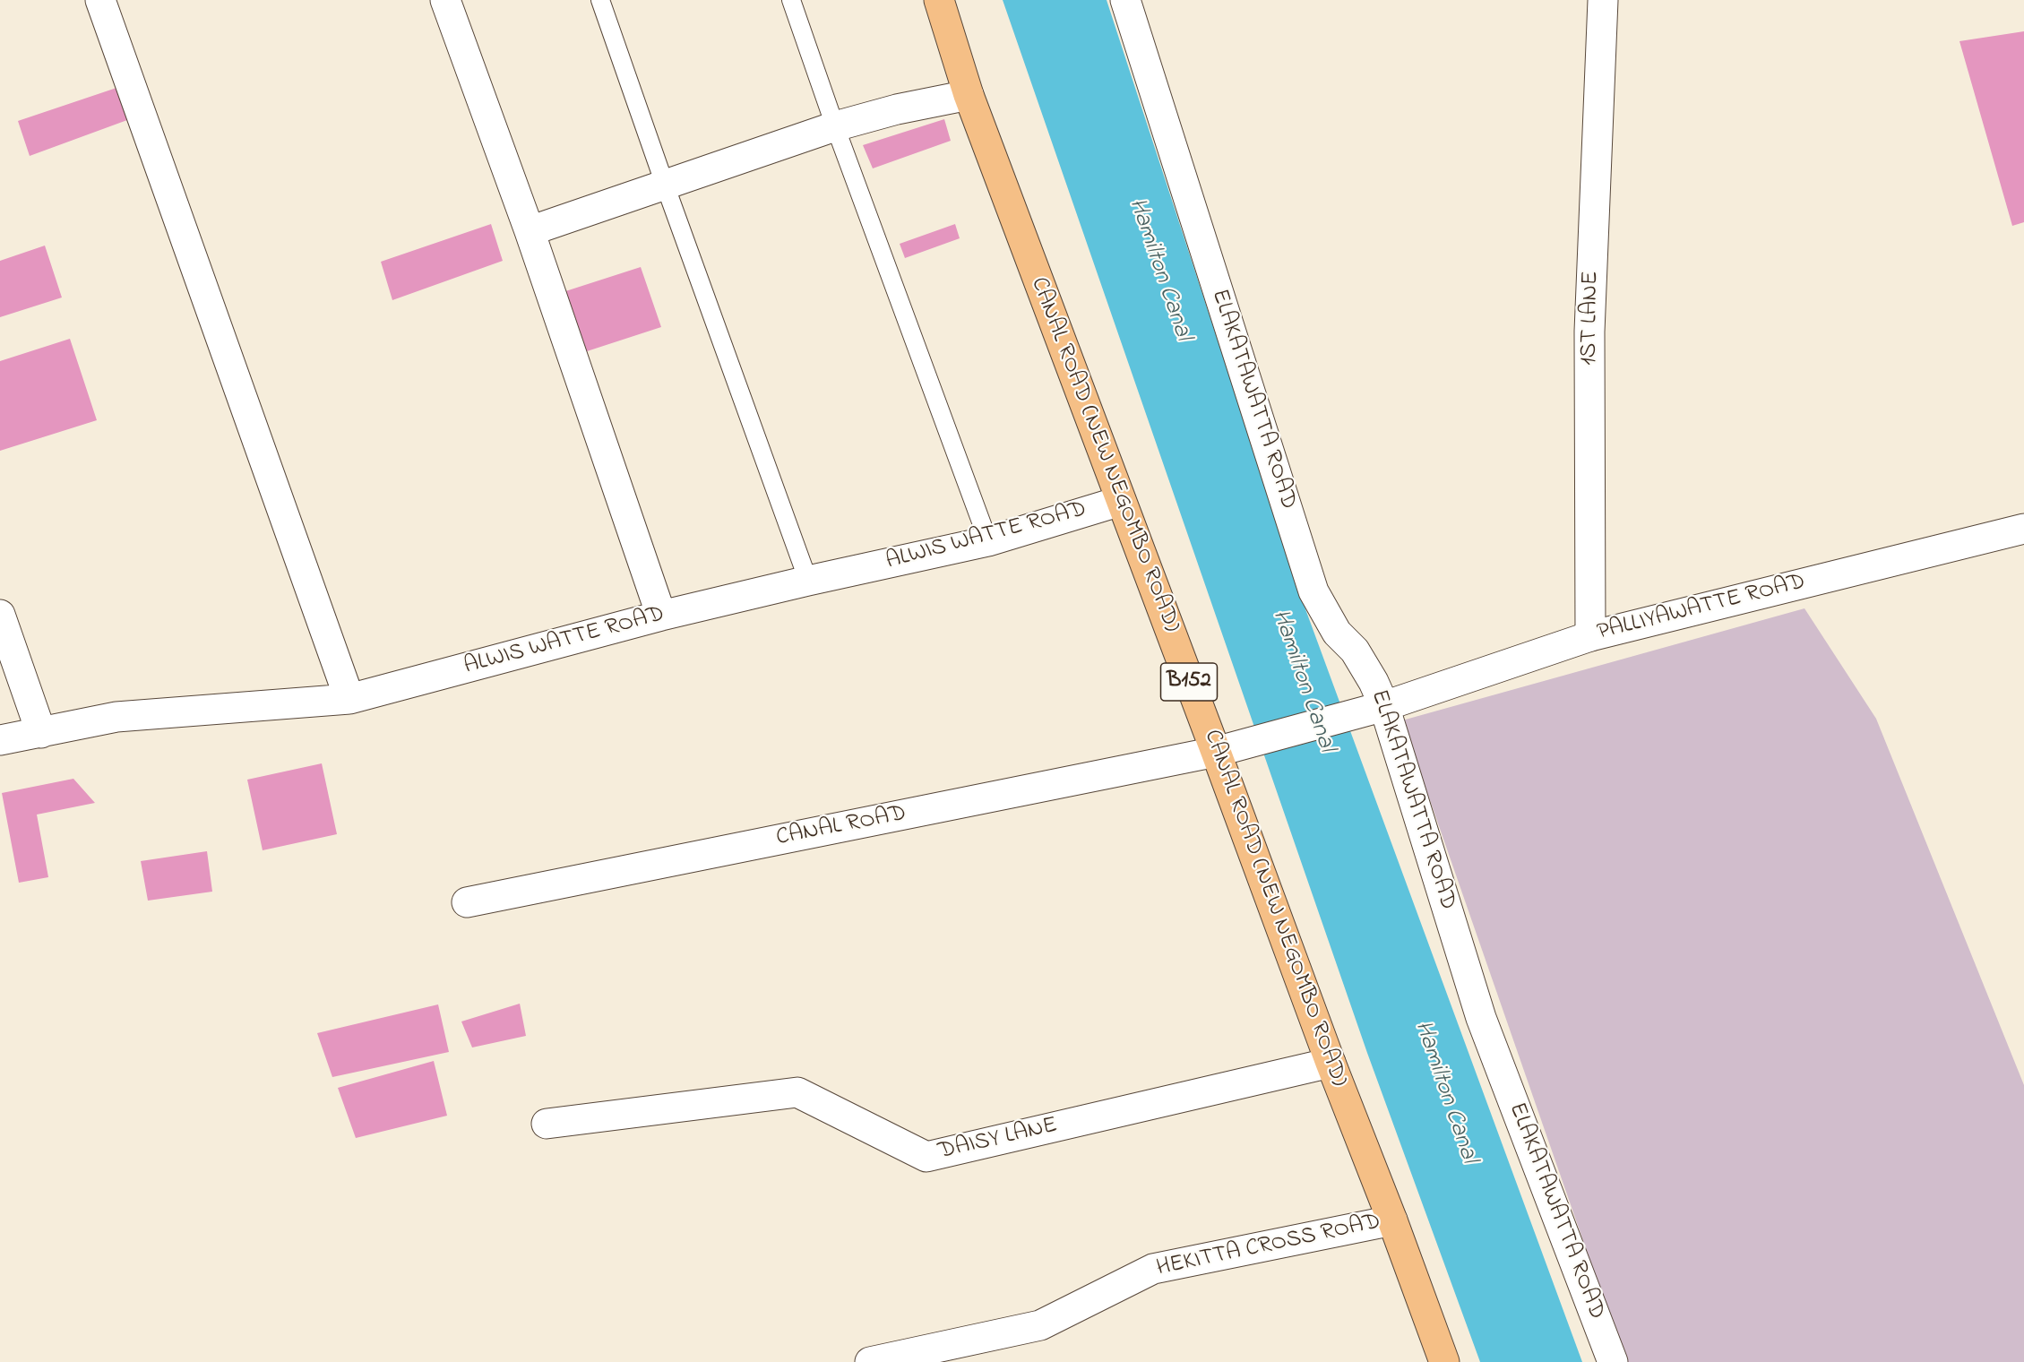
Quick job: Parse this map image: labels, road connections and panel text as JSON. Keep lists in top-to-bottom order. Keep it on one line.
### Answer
{"streets":{"main road":["CANAL ROAD (NEW NEGOMBO ROAD)","B152"],"street":["1ST LANE","ELAKATAWATTA ROAD","ALWIS WATTE ROAD","PALLIYAWATTE ROAD","CANAL ROAD","DAISY LANE","HEKITTA CROSS ROAD"]},"crossings":[["1ST LANE","PALLIYAWATTE ROAD"],["ELAKATAWATTA ROAD","PALLIYAWATTE ROAD"],["CANAL ROAD (NEW NEGOMBO ROAD)","ALWIS WATTE ROAD"],["CANAL ROAD (NEW NEGOMBO ROAD)","PALLIYAWATTE ROAD"],["CANAL ROAD (NEW NEGOMBO ROAD)","CANAL ROAD"],["CANAL ROAD (NEW NEGOMBO ROAD)","DAISY LANE"],["CANAL ROAD (NEW NEGOMBO ROAD)","HEKITTA CROSS ROAD"],["PALLIYAWATTE ROAD","CANAL ROAD"]],"water":["Hamilton Canal"]}
